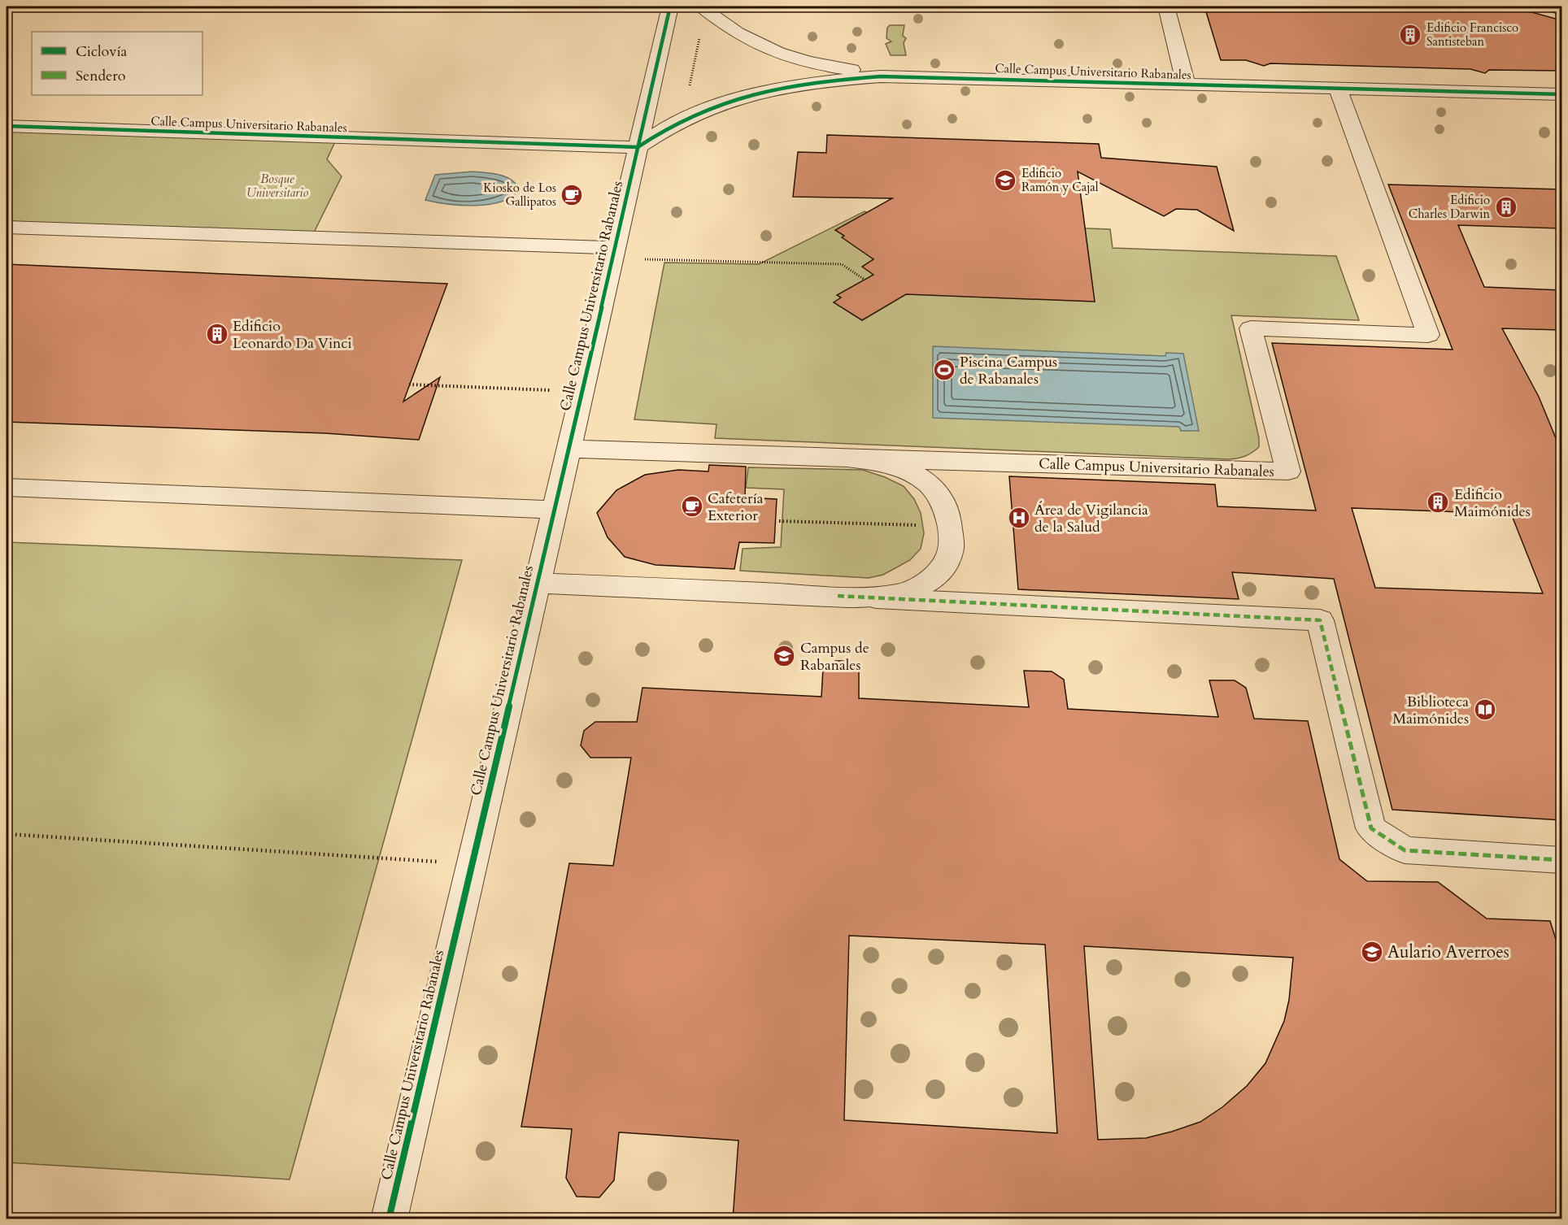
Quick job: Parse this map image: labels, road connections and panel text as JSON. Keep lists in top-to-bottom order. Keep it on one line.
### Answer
{"streets":{"street":["Calle Campus Universitario Rabanales"]},"parks":["Bosque Universitario"],"places":{"building":["Edificio Francisco Santisteban","Edificio Charles Darwin","Edificio Leonardo Da Vinci","Edificio Maimónides"],"school or university":["Edificio Ramón y Cajal","Campus de Rabanales","Aulario Averroes"],"cafe":["Kiosko de Los Gallipatos","Cafetería Exterior"],"sports":["Piscina Campus de Rabanales"],"hospital":["Área de Vigilancia de la Salud"],"library":["Biblioteca Maimónides"]},"legend":["Ciclovía","Sendero"]}
